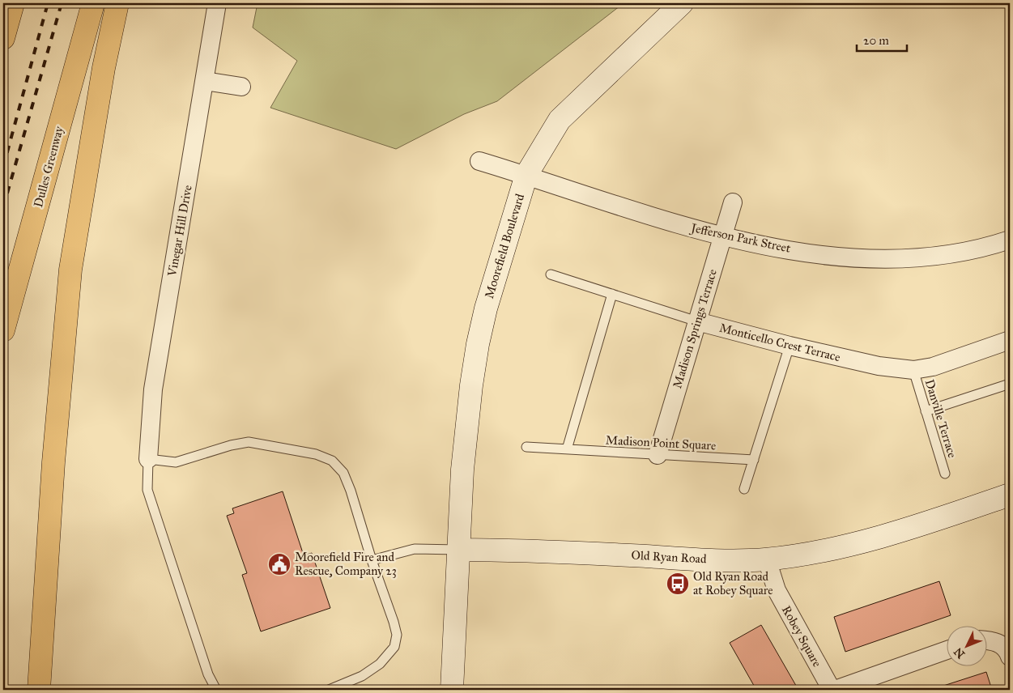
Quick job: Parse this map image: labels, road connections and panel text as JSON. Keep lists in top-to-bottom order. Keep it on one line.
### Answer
{"streets":{"highway":["Dulles Greenway"],"street":["Vinegar Hill Drive","Jefferson Park Street","Moorefield Boulevard","Madison Springs Terrace","Monticello Crest Terrace","Old Ryan Road","Robey Square"],"lane":["Danville Terrace","Madison Point Square"]},"crossings":[["Jefferson Park Street","Moorefield Boulevard"],["Jefferson Park Street","Madison Springs Terrace"],["Moorefield Boulevard","Old Ryan Road"],["Madison Springs Terrace","Monticello Crest Terrace"],["Madison Springs Terrace","Madison Point Square"],["Monticello Crest Terrace","Danville Terrace"],["Old Ryan Road","Robey Square"]],"places":{"public building":["Moorefield Fire and Rescue, Company 23"],"bus stop":["Old Ryan Road at Robey Square"]},"scale_bar":"20 m","north":"bottom left"}
